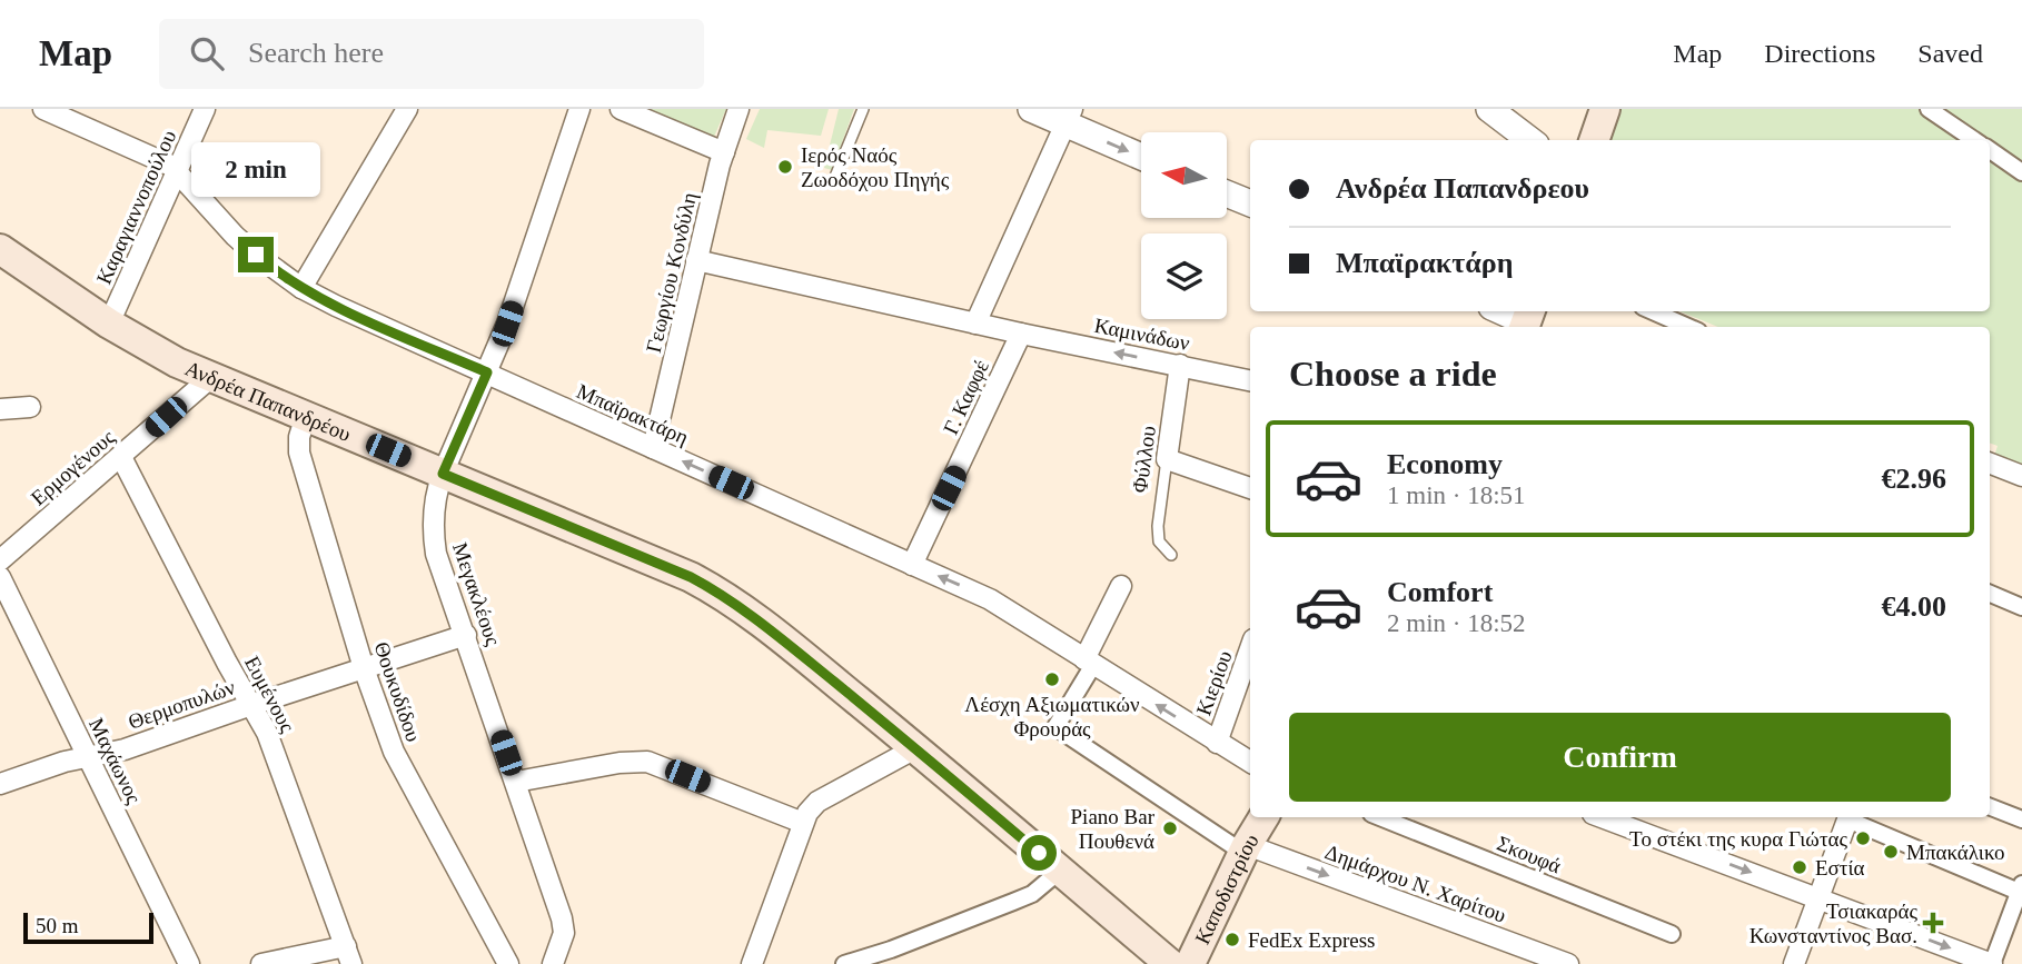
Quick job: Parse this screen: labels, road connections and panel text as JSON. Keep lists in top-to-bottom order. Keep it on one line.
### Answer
{"streets":{"main road":["Ανδρέα Παπανδρέου","Καποδιστρίου"],"street":["Καραγιαννοπούλου","Γεωργίου Κονδύλη","Καμινάδων","Γ. Καφφέ","Μπαϊρακτάρη","Φύλλου","Ερμογένους","Μεγακλέους","Κιερίου","Θουκυδίδου","Ευμένους","Θερμοπυλών","Μαχάωνος","Σκουφά","Δημάρχου Ν. Χαρίτου"]},"crossings":[["Καραγιαννοπούλου","Ανδρέα Παπανδρέου"],["Καραγιαννοπούλου","Μπαϊρακτάρη"],["Γεωργίου Κονδύλη","Μπαϊρακτάρη"],["Καμινάδων","Γ. Καφφέ"],["Καμινάδων","Φύλλου"],["Γ. Καφφέ","Μπαϊρακτάρη"],["Ανδρέα Παπανδρέου","Ερμογένους"],["Ανδρέα Παπανδρέου","Μεγακλέους"],["Ανδρέα Παπανδρέου","Θουκυδίδου"],["Μπαϊρακτάρη","Μεγακλέους"],["Μπαϊρακτάρη","Κιερίου"],["Μπαϊρακτάρη","Δημάρχου Ν. Χαρίτου"],["Ερμογένους","Ευμένους"],["Μεγακλέους","Θερμοπυλών"],["Θουκυδίδου","Θερμοπυλών"],["Ευμένους","Θερμοπυλών"],["Θερμοπυλών","Μαχάωνος"],["Δημάρχου Ν. Χαρίτου","Καποδιστρίου"]],"one_way":["Καμινάδων","Μπαϊρακτάρη","Δημάρχου Ν. Χαρίτου"],"places":{"other":["Ιερός Ναός Ζωοδόχου Πηγής","Λέσχη Αξιωματικών Φρουράς","Piano Bar Πουθενά","Το στέκι της κυρα Γιώτας","Μπακάλικο","Εστία","FedEx Express"],"health":["Τσιακαράς Κωνσταντίνος Βασ."]},"scale_bar":"50 m","north":"left","page":{"header":"Map","search":"Search here","nav":["Map","Directions","Saved"],"banner":["Ανδρέα Παπανδρεου","Μπαϊρακτάρη"],"bubble":"2 min","heading":"Choose a ride","list":[{"name":"Economy","note":"1 min · 18:51","value":"€2.96"},{"name":"Comfort","note":"2 min · 18:52","value":"€4.00"}],"buttons":"Confirm","scale":"50 m"}}
